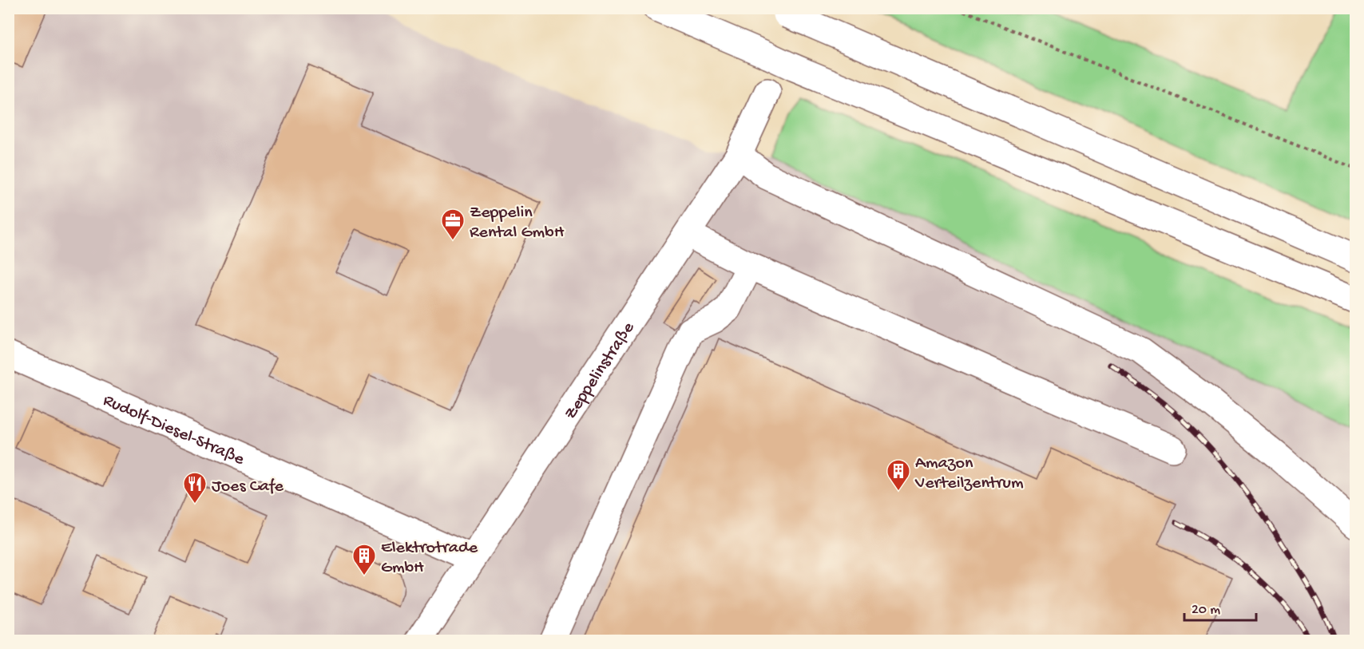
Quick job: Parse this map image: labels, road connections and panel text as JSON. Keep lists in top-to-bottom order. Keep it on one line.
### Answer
{"streets":{"main road":["Zeppelinstraße","Rudolf-Diesel-Straße"]},"crossings":[["Zeppelinstraße","Rudolf-Diesel-Straße"]],"places":{"office":["Zeppelin Rental GmbH"],"building":["Amazon Verteilzentrum","Elektrotrade GmbH"],"restaurant":["Joes Cafe"]},"scale_bar":"20 m"}
